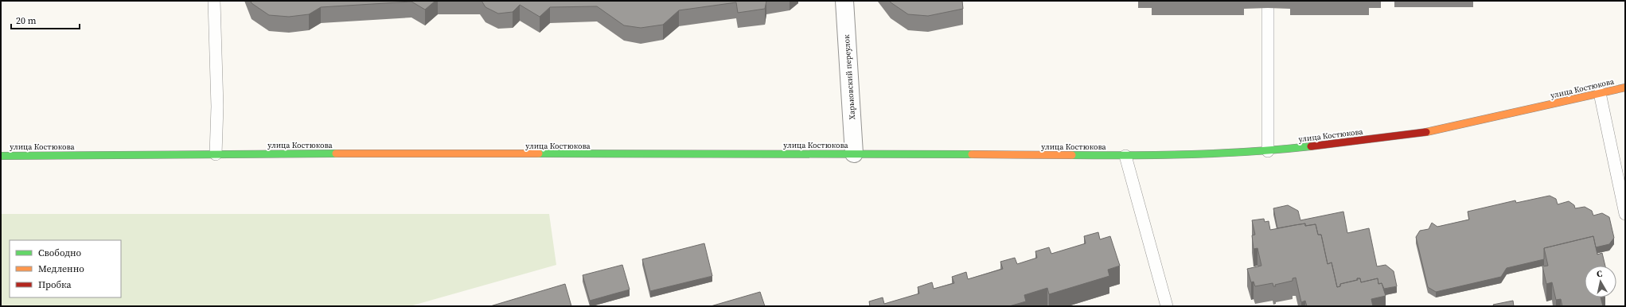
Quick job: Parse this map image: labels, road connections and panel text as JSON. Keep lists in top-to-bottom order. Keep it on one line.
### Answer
{"streets":{"main road":["улица Костюкова"],"street":["Харьковский переулок"]},"crossings":[["Харьковский переулок","улица Костюкова"]],"legend":["Свободно","Медленно","Пробка"],"scale_bar":"20 m","north":"top"}
